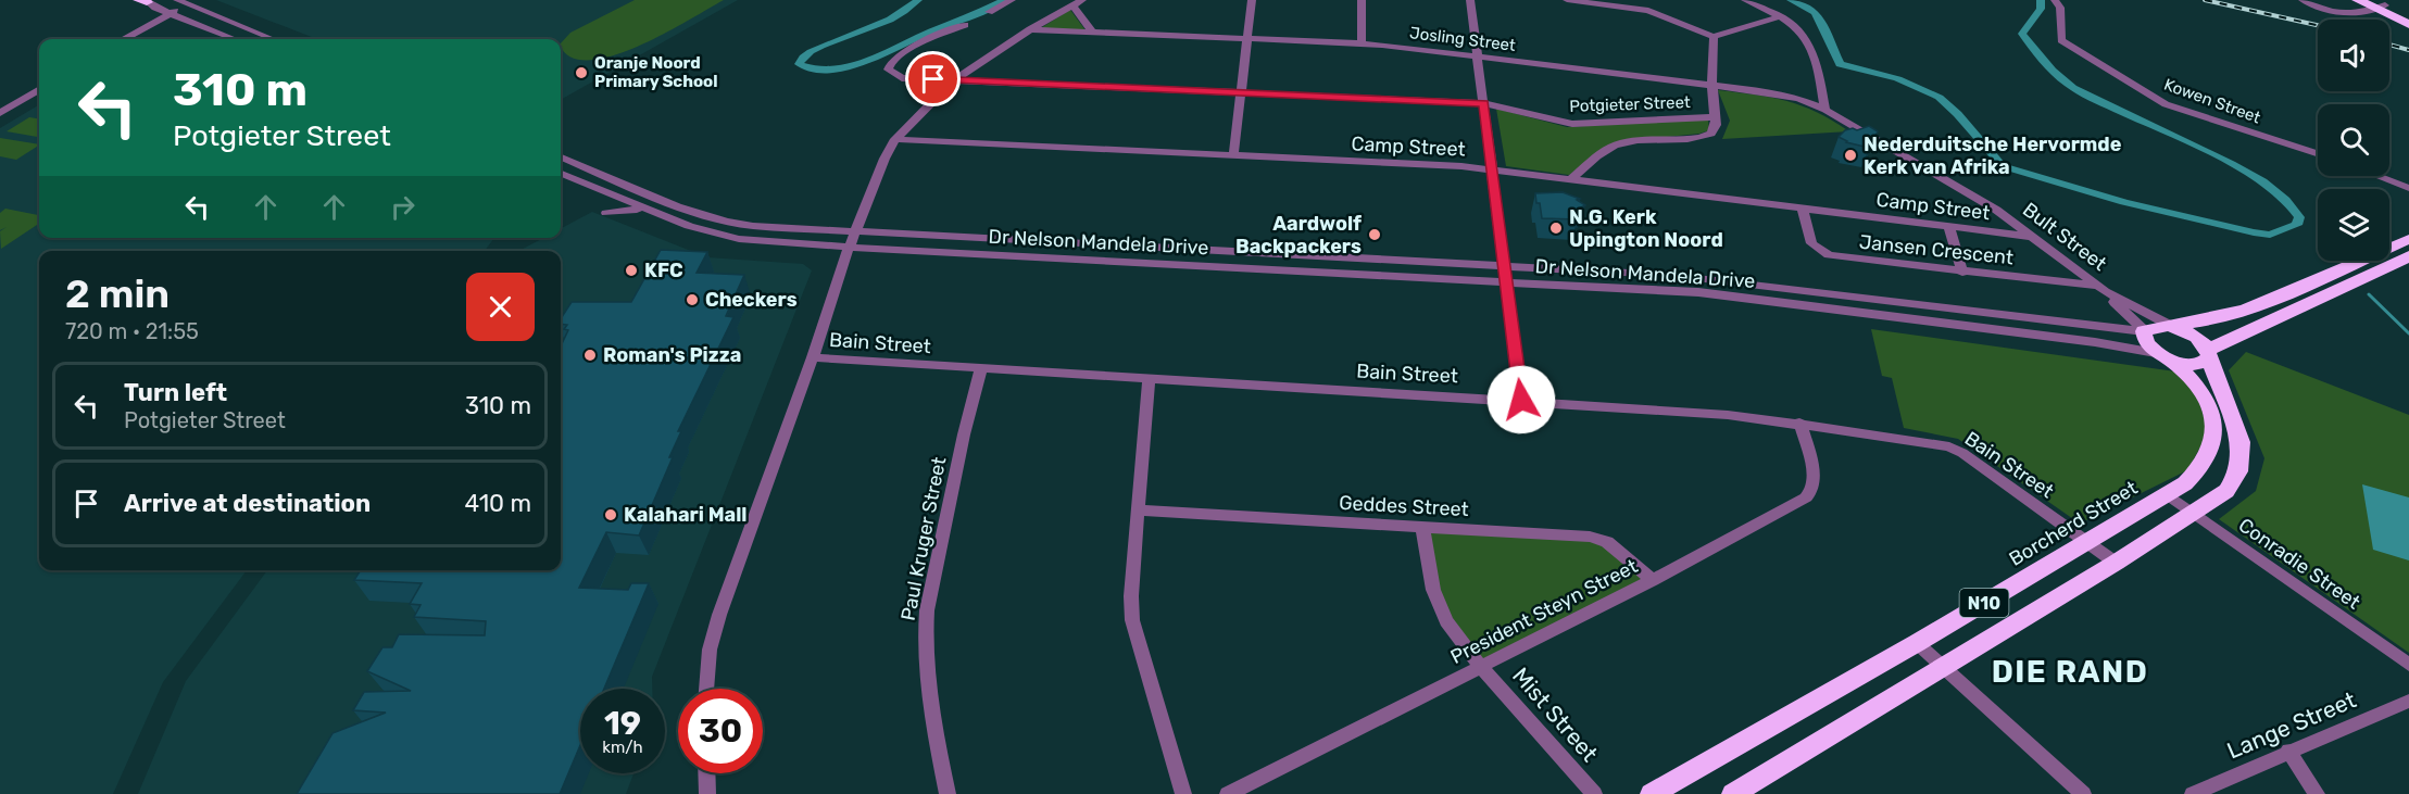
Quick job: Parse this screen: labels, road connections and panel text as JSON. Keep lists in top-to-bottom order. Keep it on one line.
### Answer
{"streets":{"highway":["Borcherd Street","N10"],"street":["Josling Street","Kowen Street","Potgieter Street","Camp Street","Bult Street","Dr Nelson Mandela Drive","Jansen Crescent","Bain Street","Geddes Street","Paul Kruger Street","Conradie Street","President Steyn Street","Mist Street","Lange Street"]},"crossings":[["Josling Street","Potgieter Street"],["Josling Street","Bult Street"],["Camp Street","Bult Street"],["Camp Street","Jansen Crescent"],["Bult Street","Dr Nelson Mandela Drive"],["Bult Street","Jansen Crescent"],["Bult Street","N10"],["Dr Nelson Mandela Drive","Borcherd Street"],["Dr Nelson Mandela Drive","N10"],["Bain Street","Borcherd Street"],["Bain Street","Paul Kruger Street"],["Bain Street","N10"],["Bain Street","President Steyn Street"],["Geddes Street","President Steyn Street"],["Geddes Street","Mist Street"],["Borcherd Street","Conradie Street"],["Borcherd Street","N10"],["Conradie Street","N10"],["President Steyn Street","Mist Street"]],"districts":["DIE RAND"],"places":["Oranje Noord Primary School","Nederduitsche Hervormde Kerk van Afrika","N.G. Kerk Upington Noord","Aardwolf Backpackers","KFC","Checkers","Roman's Pizza","Kalahari Mall"],"page":{"turn":["310 m","Potgieter Street"],"heading":["2 min","720 m · 21:55"],"list":[{"name":"Turn left","note":"Potgieter Street","value":"310 m"},{"name":"Arrive at destination","value":"410 m"}],"speed":"19 km/h","limit":"30"}}
